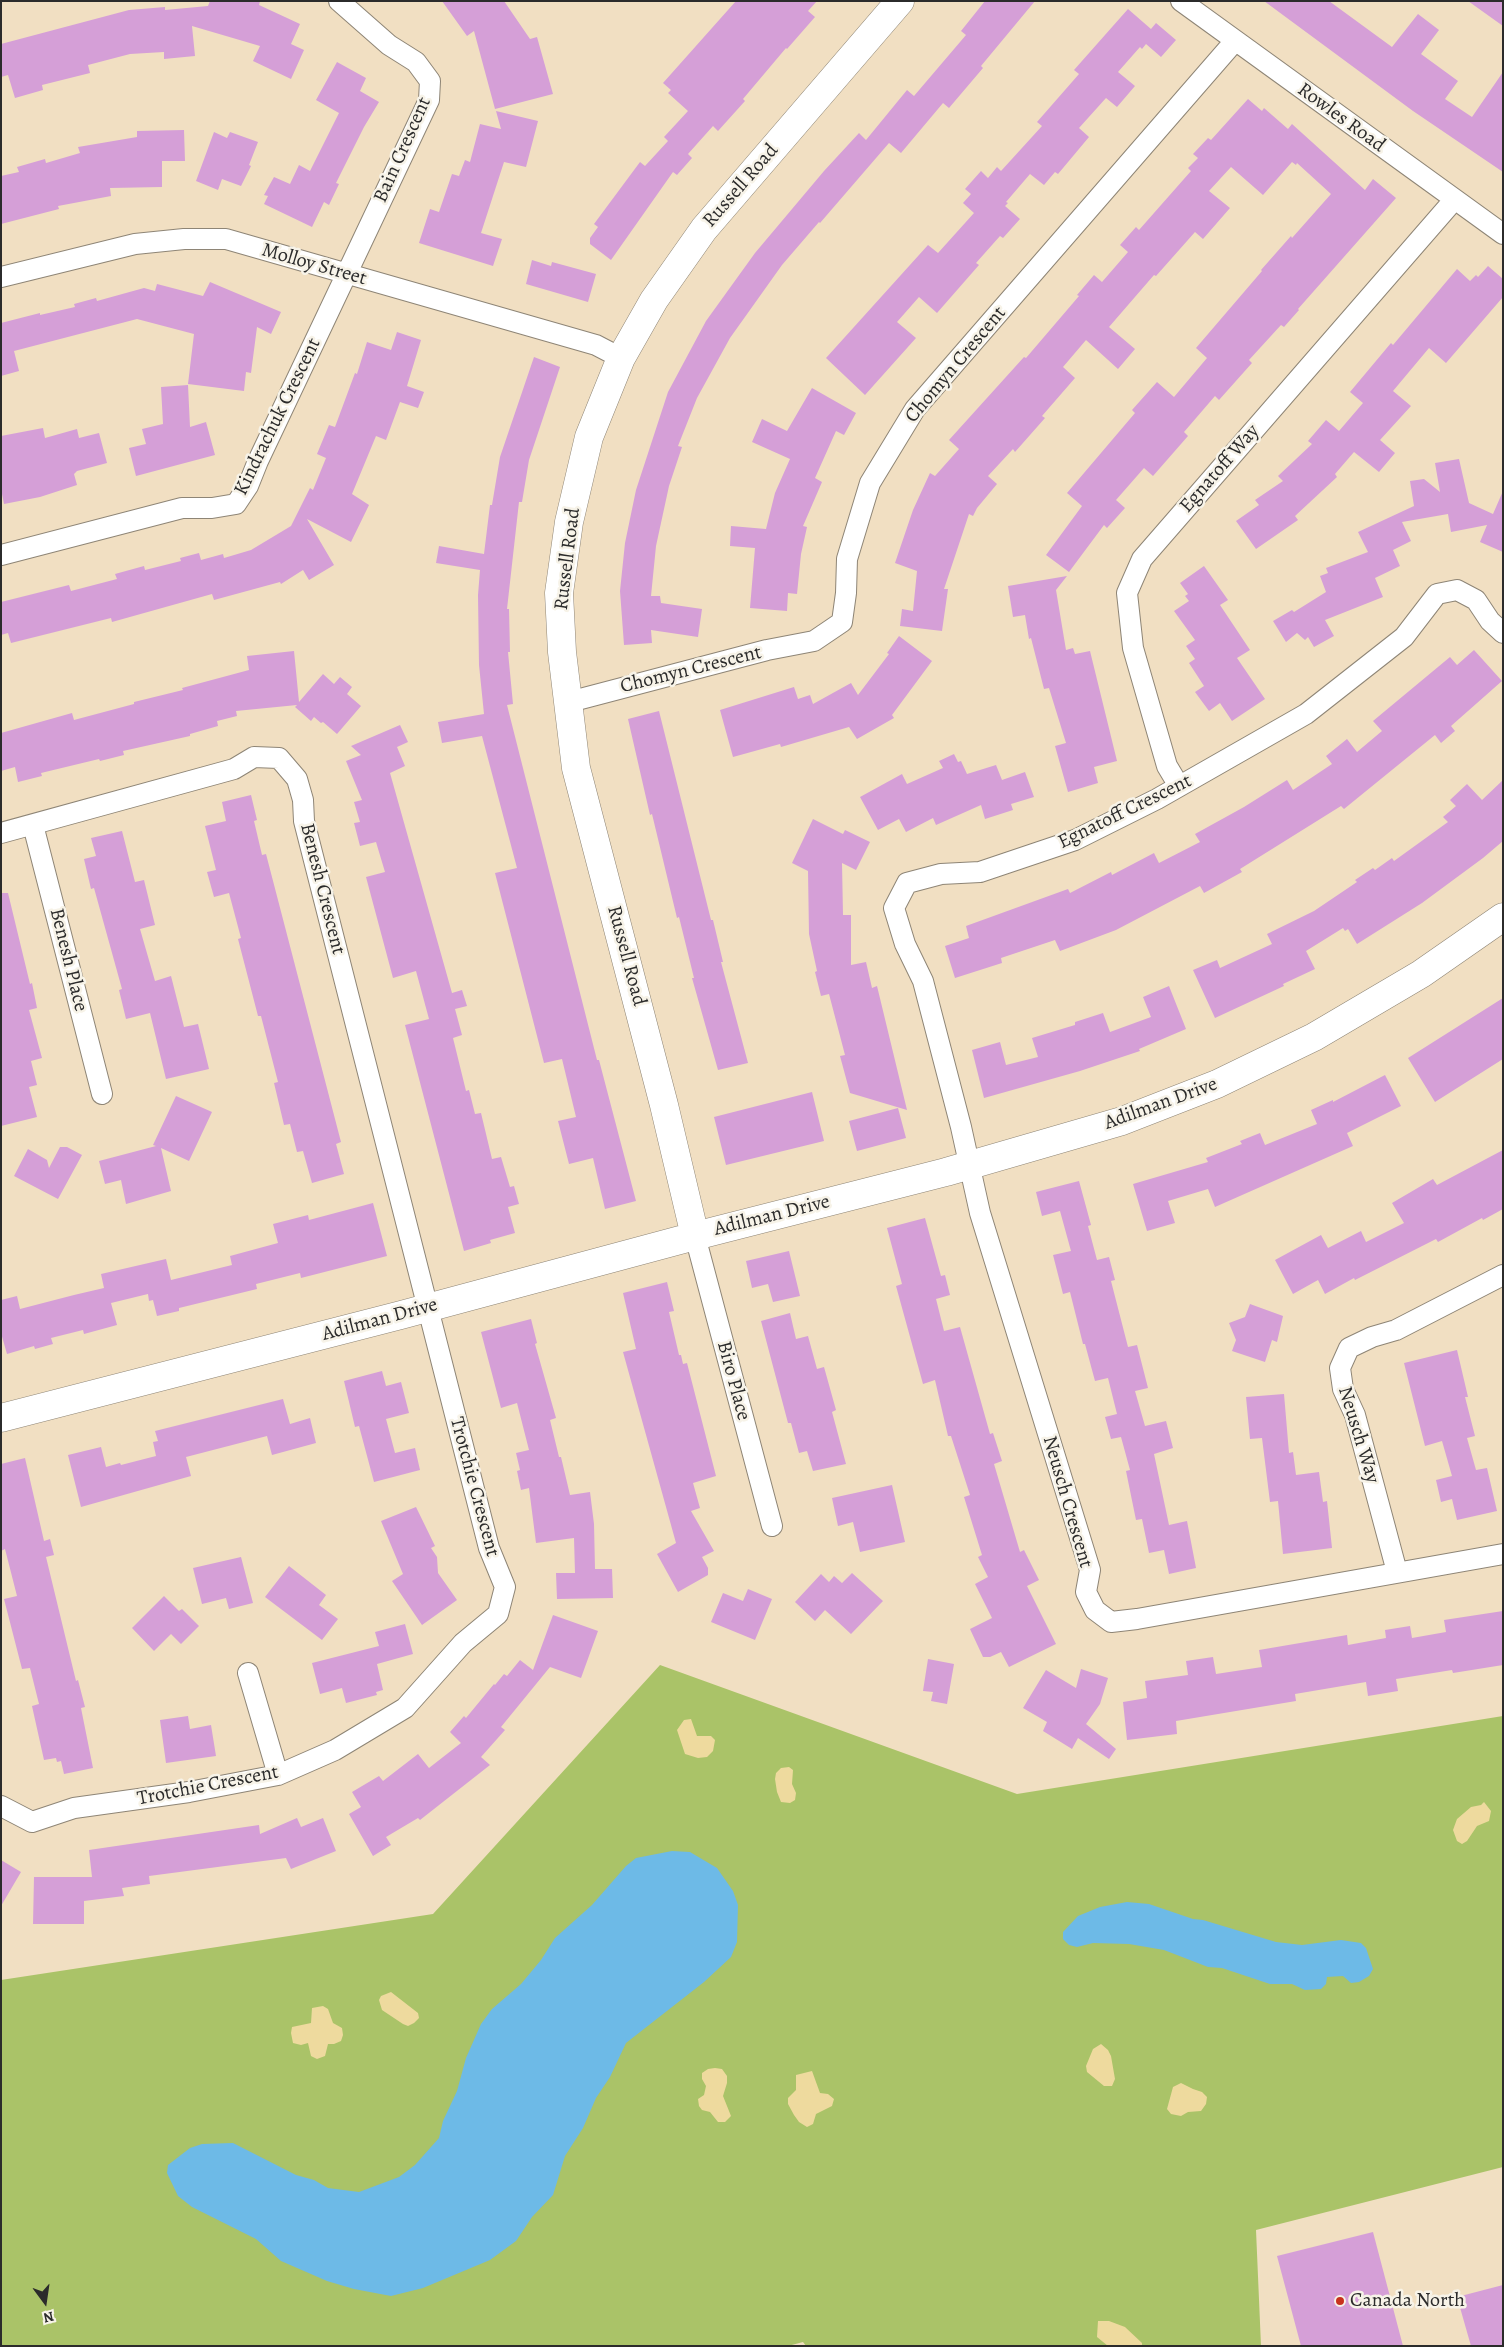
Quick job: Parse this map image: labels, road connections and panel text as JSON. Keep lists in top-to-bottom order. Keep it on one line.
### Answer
{"streets":{"street":["Rowles Road","Bain Crescent","Russell Road","Molloy Street","Chomyn Crescent","Kindrachuk Crescent","Egnatoff Way","Egnatoff Crescent","Benesh Crescent","Benesh Place","Adilman Drive","Biro Place","Neusch Way","Trotchie Crescent","Neusch Crescent"]},"crossings":[["Rowles Road","Chomyn Crescent"],["Rowles Road","Egnatoff Way"],["Bain Crescent","Molloy Street"],["Bain Crescent","Kindrachuk Crescent"],["Russell Road","Molloy Street"],["Russell Road","Chomyn Crescent"],["Russell Road","Adilman Drive"],["Russell Road","Biro Place"],["Molloy Street","Kindrachuk Crescent"],["Egnatoff Way","Egnatoff Crescent"],["Egnatoff Crescent","Adilman Drive"],["Egnatoff Crescent","Neusch Crescent"],["Benesh Crescent","Benesh Place"],["Benesh Crescent","Adilman Drive"],["Benesh Crescent","Trotchie Crescent"],["Adilman Drive","Biro Place"],["Adilman Drive","Trotchie Crescent"],["Adilman Drive","Neusch Crescent"],["Neusch Way","Neusch Crescent"]],"places":["Canada North"],"north":"bottom"}
